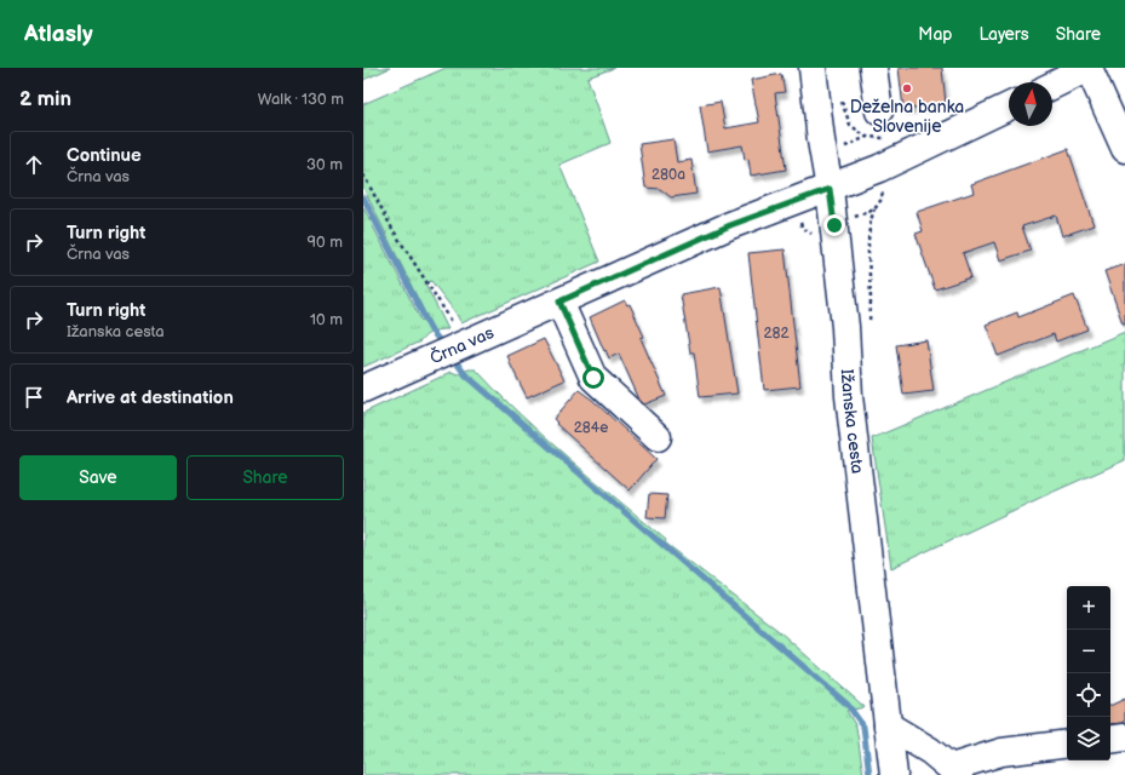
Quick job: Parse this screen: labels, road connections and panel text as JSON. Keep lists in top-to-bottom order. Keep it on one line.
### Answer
{"streets":{"street":["Črna vas","Ižanska cesta"]},"crossings":[["Črna vas","Ižanska cesta"]],"places":["Deželna banka Slovenije"],"house_numbers":["280a","282","284e"],"north":"top","page":{"header":"Atlasly","nav":["Map","Layers","Share"],"heading":["2 min","Walk · 130 m"],"list":[["Continue","Črna vas","30 m"],["Turn right","Črna vas","90 m"],["Turn right","Ižanska cesta","10 m"],"Arrive at destination"],"buttons":["Save","Share"],"map_buttons":["+","−"]}}
